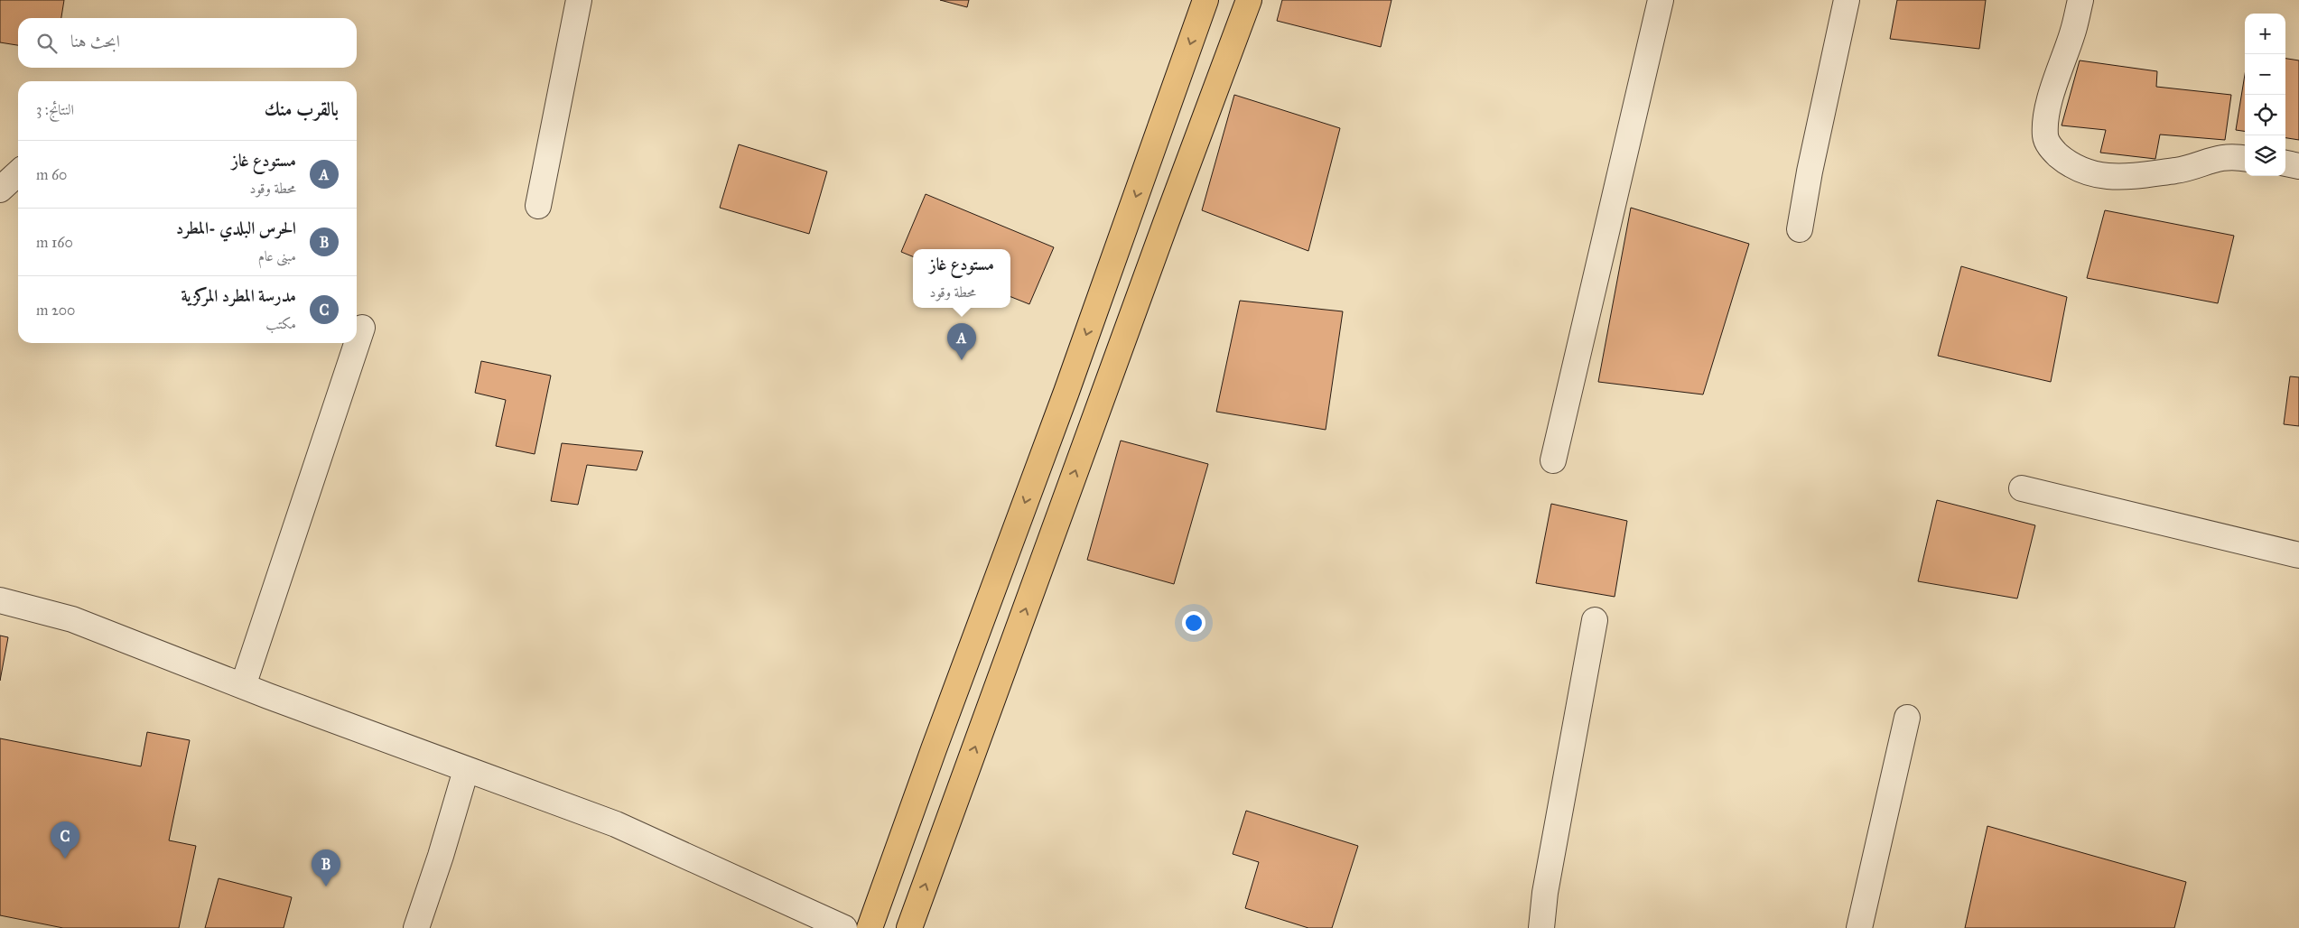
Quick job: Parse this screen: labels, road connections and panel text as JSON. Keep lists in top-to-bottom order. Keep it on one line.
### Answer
{"page":{"map_buttons":["+","−"],"search":"ابحث هنا","heading":["بالقرب منك","النتائج: 3"],"list":[{"mark":"A","name":"مستودع غاز","note":"محطة وقود","value":"60 m"},{"mark":"B","name":"الحرس البلدي -المطرد","note":"مبنى عام","value":"160 m"},{"mark":"C","name":"مدرسة المطرد المركزية","note":"مكتب","value":"200 m"}],"popup":["مستودع غاز","محطة وقود"],"pins":["A","C","B"]}}
